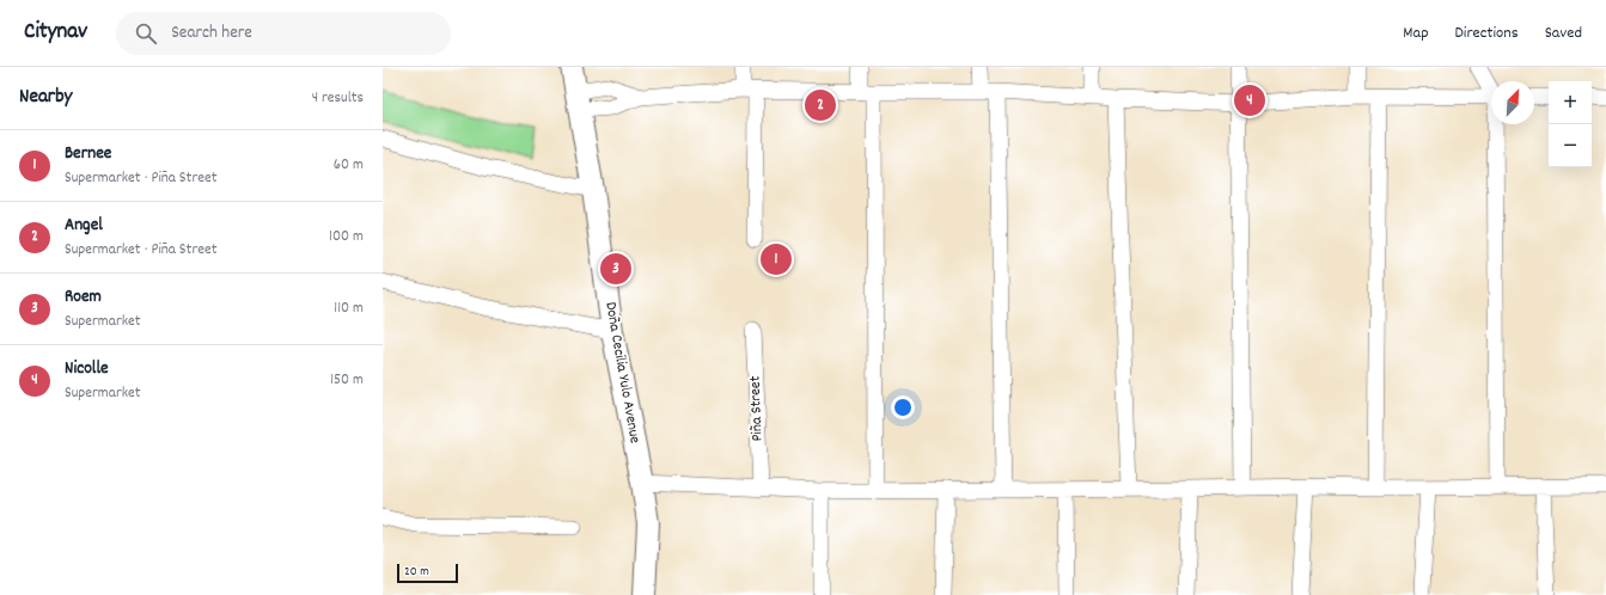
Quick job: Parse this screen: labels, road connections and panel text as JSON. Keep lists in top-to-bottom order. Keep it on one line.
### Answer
{"streets":{"main road":["Doña Cecilia Yulo Avenue"],"street":["Piña Street"]},"scale_bar":"20 m","north":"top right","page":{"header":"Citynav","search":"Search here","nav":["Map","Directions","Saved"],"heading":["Nearby","4 results"],"map_buttons":["+","−"],"pins":["4","2","1","3"],"list":[{"mark":"1","name":"Bernee","note":"Supermarket · Piña Street","value":"60 m"},{"mark":"2","name":"Angel","note":"Supermarket · Piña Street","value":"100 m"},{"mark":"3","name":"Roem","note":"Supermarket","value":"110 m"},{"mark":"4","name":"Nicolle","note":"Supermarket","value":"150 m"}],"scale":"20 m"}}
